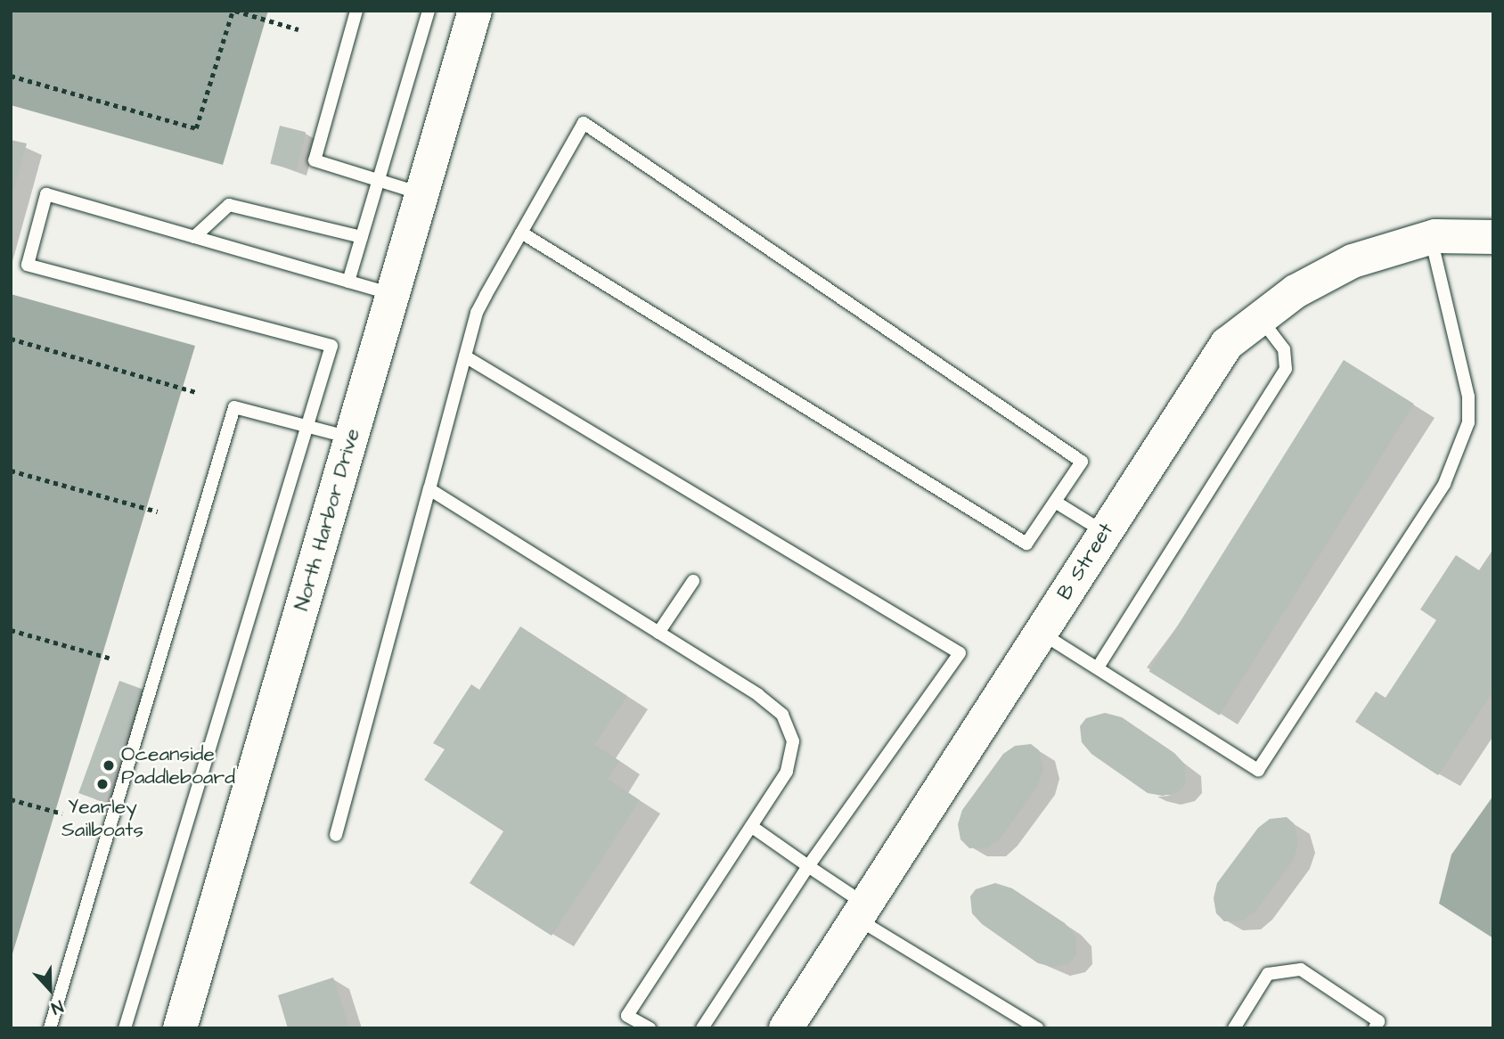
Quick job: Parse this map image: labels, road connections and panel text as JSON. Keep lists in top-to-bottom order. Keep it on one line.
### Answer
{"streets":{"street":["North Harbor Drive","B Street"]},"places":["Oceanside Paddleboard","Yearley Sailboats"],"north":"bottom"}
